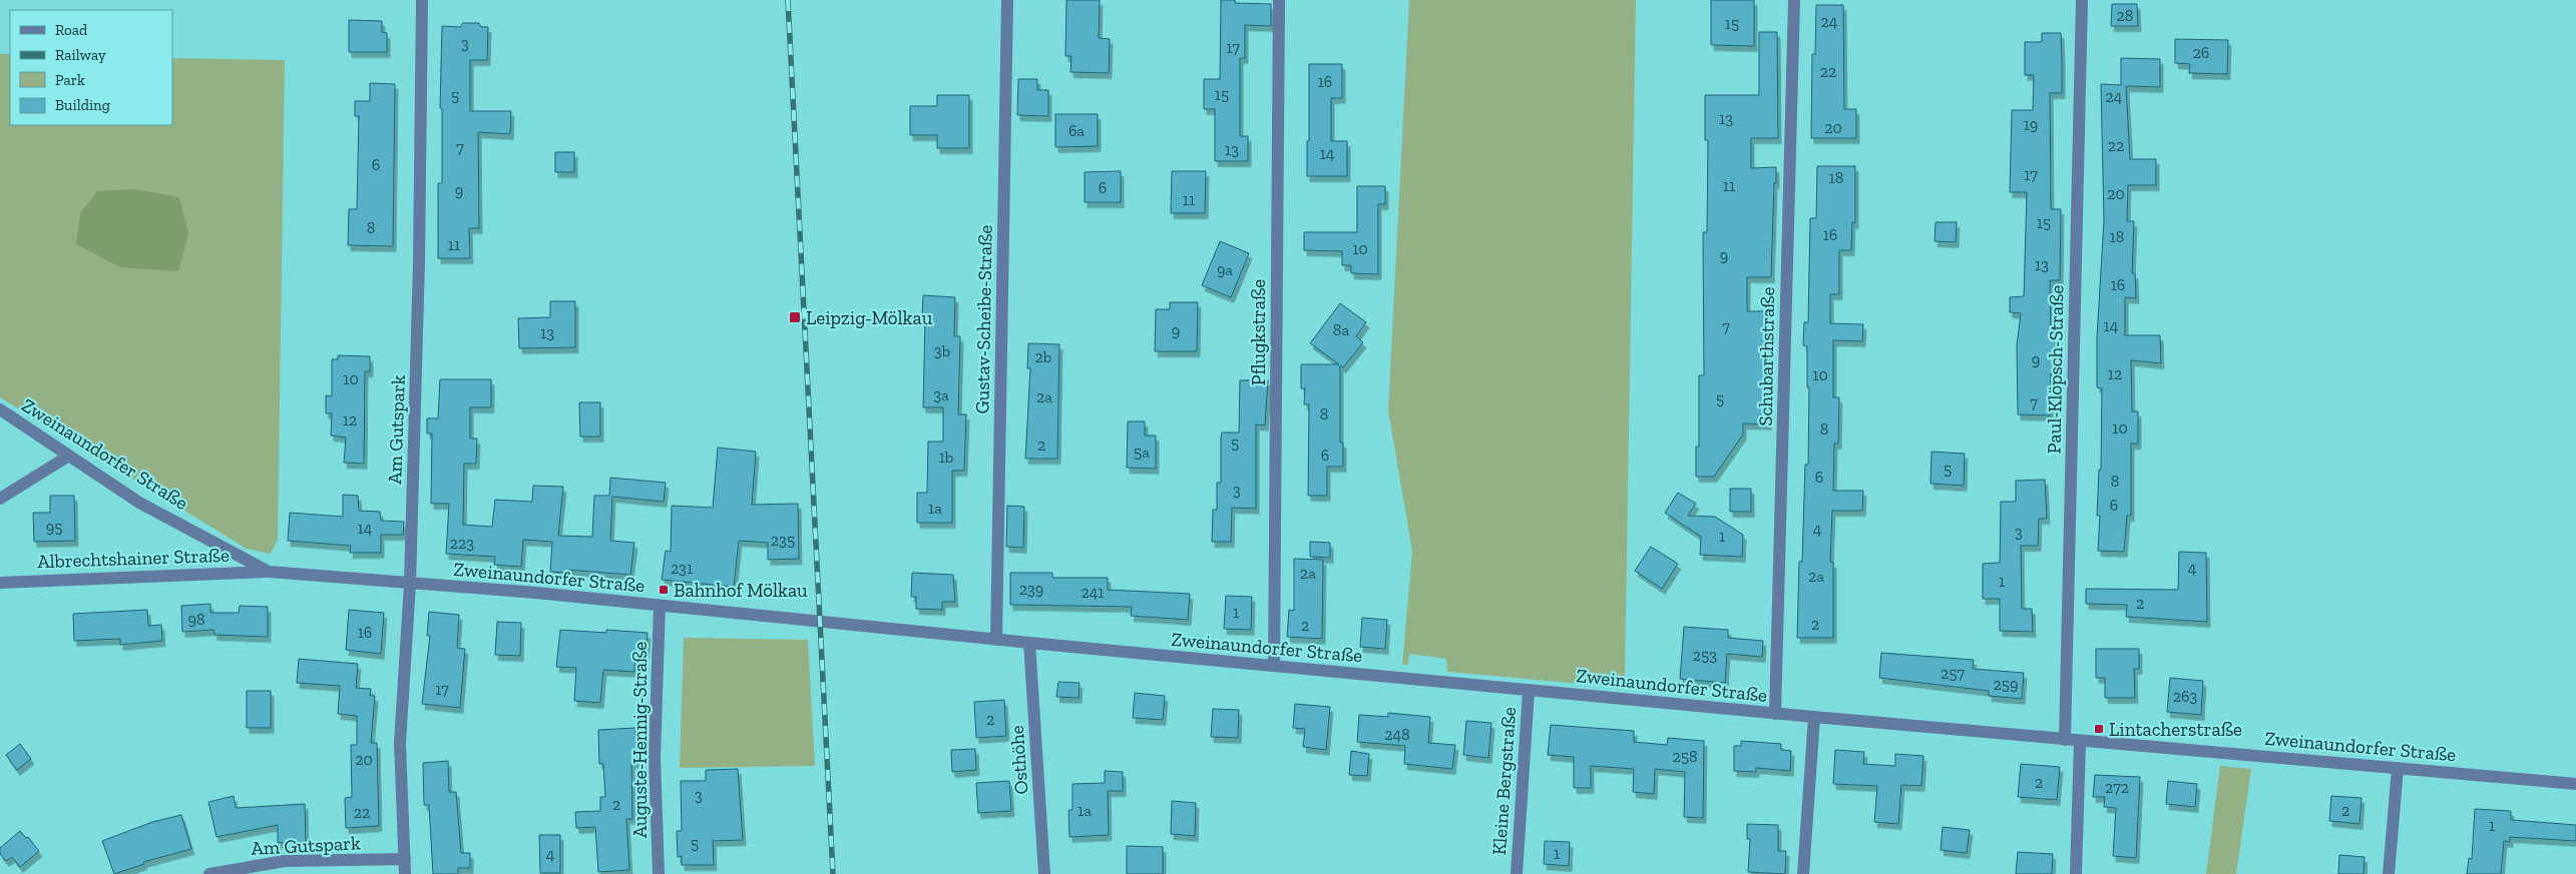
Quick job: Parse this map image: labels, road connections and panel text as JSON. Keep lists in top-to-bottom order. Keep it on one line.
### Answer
{"streets":{"street":["Gustav-Scheibe-Straße","Pflugkstraße","Schubarthstraße","Paul-Klöpsch-Straße","Am Gutspark","Zweinaundorfer Straße","Albrechtshainer Straße","Auguste-Hennig-Straße","Osthöhe","Kleine Bergstraße"]},"crossings":[["Gustav-Scheibe-Straße","Zweinaundorfer Straße"],["Pflugkstraße","Zweinaundorfer Straße"],["Schubarthstraße","Zweinaundorfer Straße"],["Paul-Klöpsch-Straße","Zweinaundorfer Straße"],["Am Gutspark","Zweinaundorfer Straße"],["Zweinaundorfer Straße","Albrechtshainer Straße"],["Zweinaundorfer Straße","Auguste-Hennig-Straße"],["Zweinaundorfer Straße","Osthöhe"],["Zweinaundorfer Straße","Kleine Bergstraße"]],"places":{"transit":["Leipzig-Mölkau","Bahnhof Mölkau","Lintacherstraße"]},"house_numbers":["28","24","15","3","17","26","22","16","15","5","24","13","19","20","6a","22","7","13","14","6","17","18","11","6","9","20","11","15","8","16","18","11","10","9","13","9a","16","14","7","8a","9","13","3b","2b","9","12","10","10","3a","2a","5","7","8","12","10","8","5","2","5a","6","1b","5","6","8","3","6","1a","95","14","4","3","1","235","223","231","4","2a","2a","1","239","241","2","1","98","2","2","16","253","257","259","17","263","2","248","258","20","2","272","3","2","1a","2","22","1","5","1","4"],"legend":["Road","Railway","Park","Building"]}
